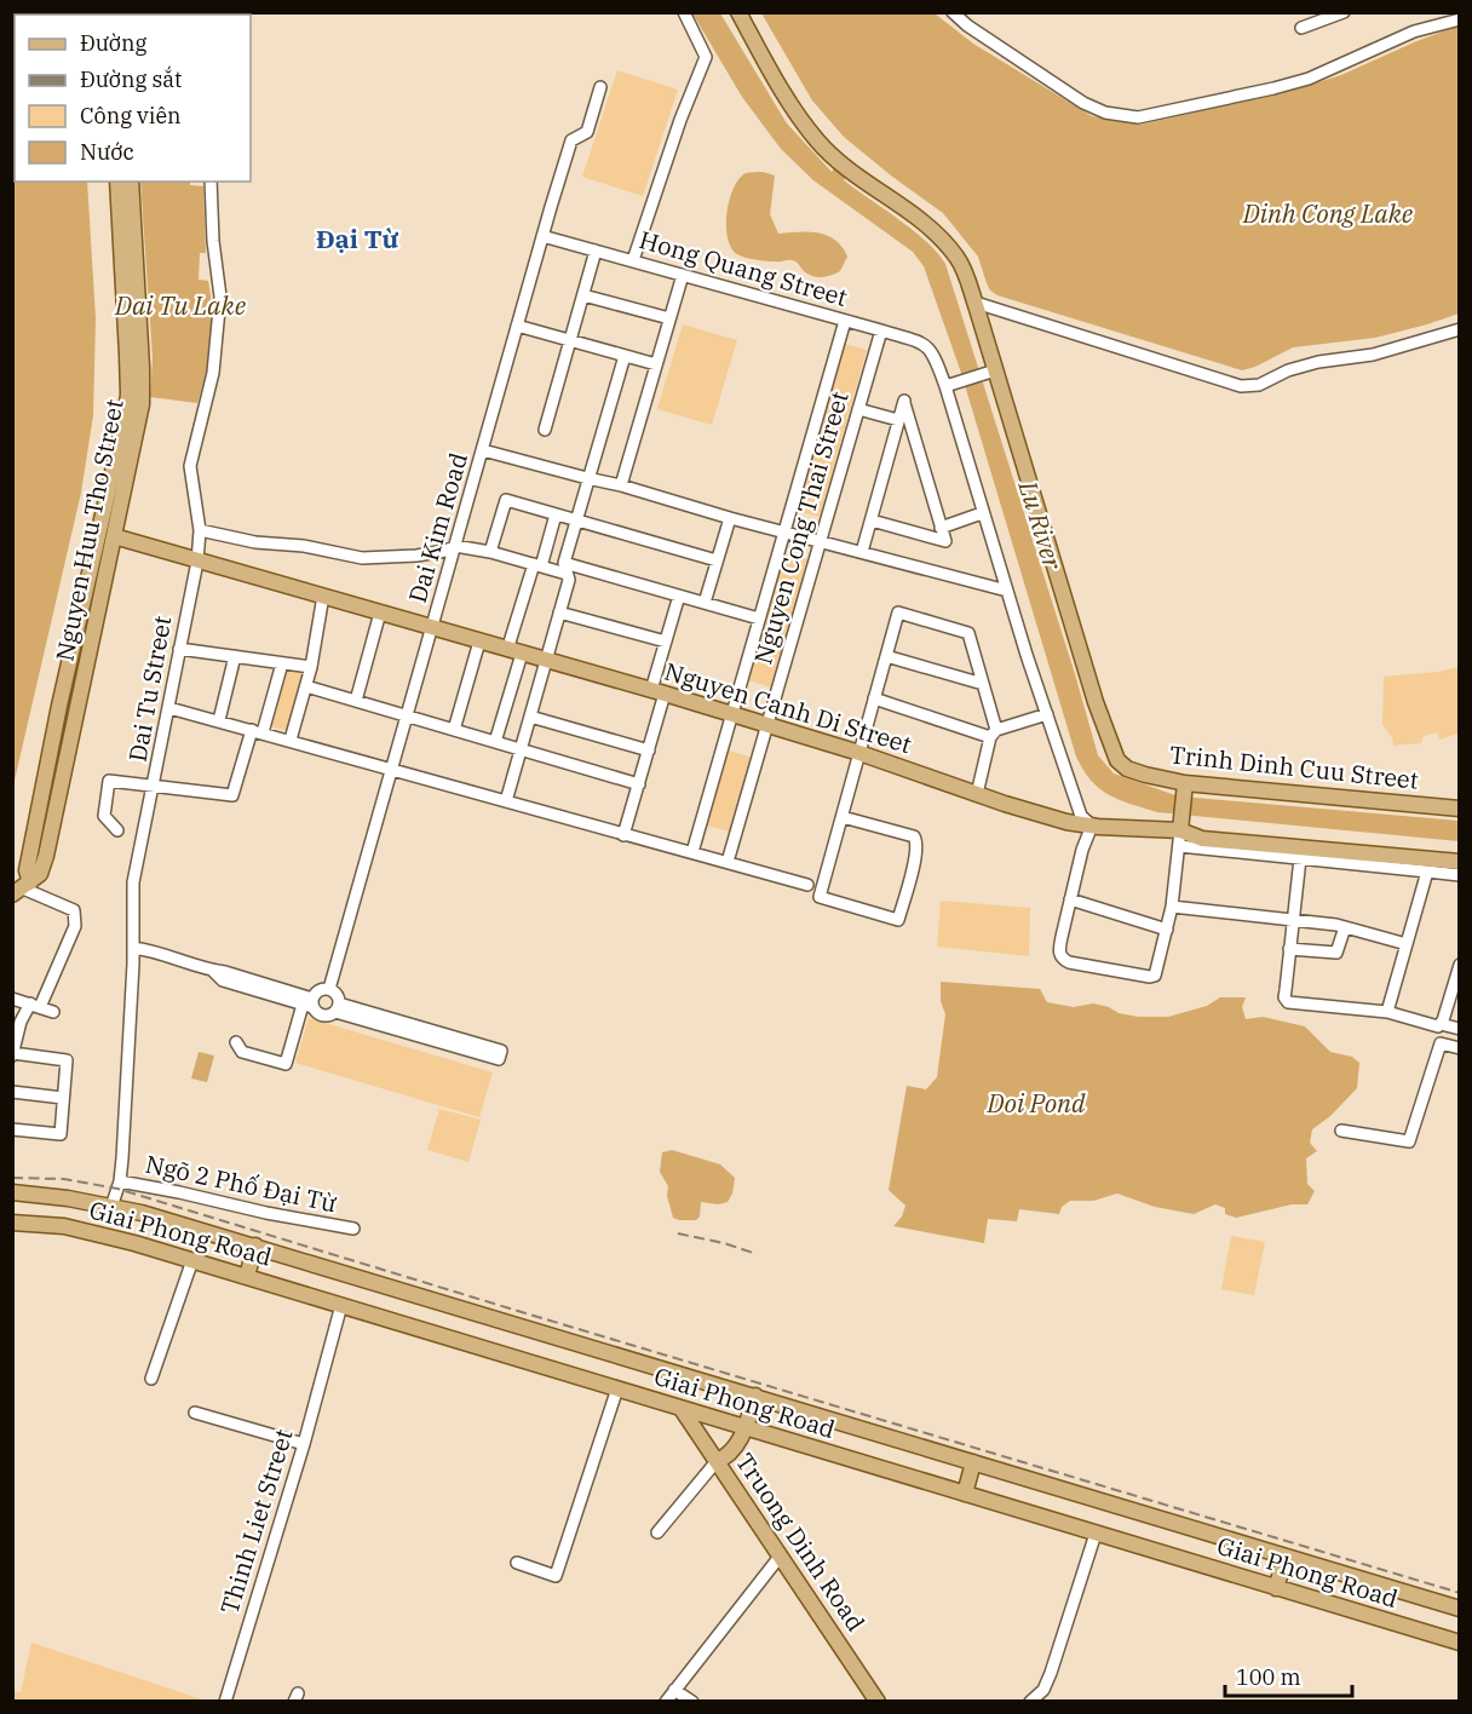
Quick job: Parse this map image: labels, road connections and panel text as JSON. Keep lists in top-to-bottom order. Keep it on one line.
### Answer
{"streets":{"main road":["Nguyen Huu Tho Street","Nguyen Canh Di Street","Trinh Dinh Cuu Street","Giai Phong Road","Truong Dinh Road"],"street":["Hong Quang Street","Dai Kim Road","Nguyen Cong Thai Street","Dai Tu Street","Ngõ 2 Phố Đại Từ","Thinh Liet Street"]},"crossings":[["Hong Quang Street","Dai Kim Road"],["Hong Quang Street","Nguyen Cong Thai Street"],["Dai Kim Road","Nguyen Canh Di Street"],["Nguyen Cong Thai Street","Nguyen Canh Di Street"],["Nguyen Huu Tho Street","Nguyen Canh Di Street"],["Dai Tu Street","Nguyen Canh Di Street"],["Dai Tu Street","Ngõ 2 Phố Đại Từ"],["Dai Tu Street","Giai Phong Road"],["Giai Phong Road","Thinh Liet Street"],["Giai Phong Road","Truong Dinh Road"]],"districts":["Đại Từ"],"water":["Dinh Cong Lake","Dai Tu Lake","Lu River","Doi Pond"],"legend":["Đường","Đường sắt","Công viên","Nước"],"scale_bar":"100 m"}
